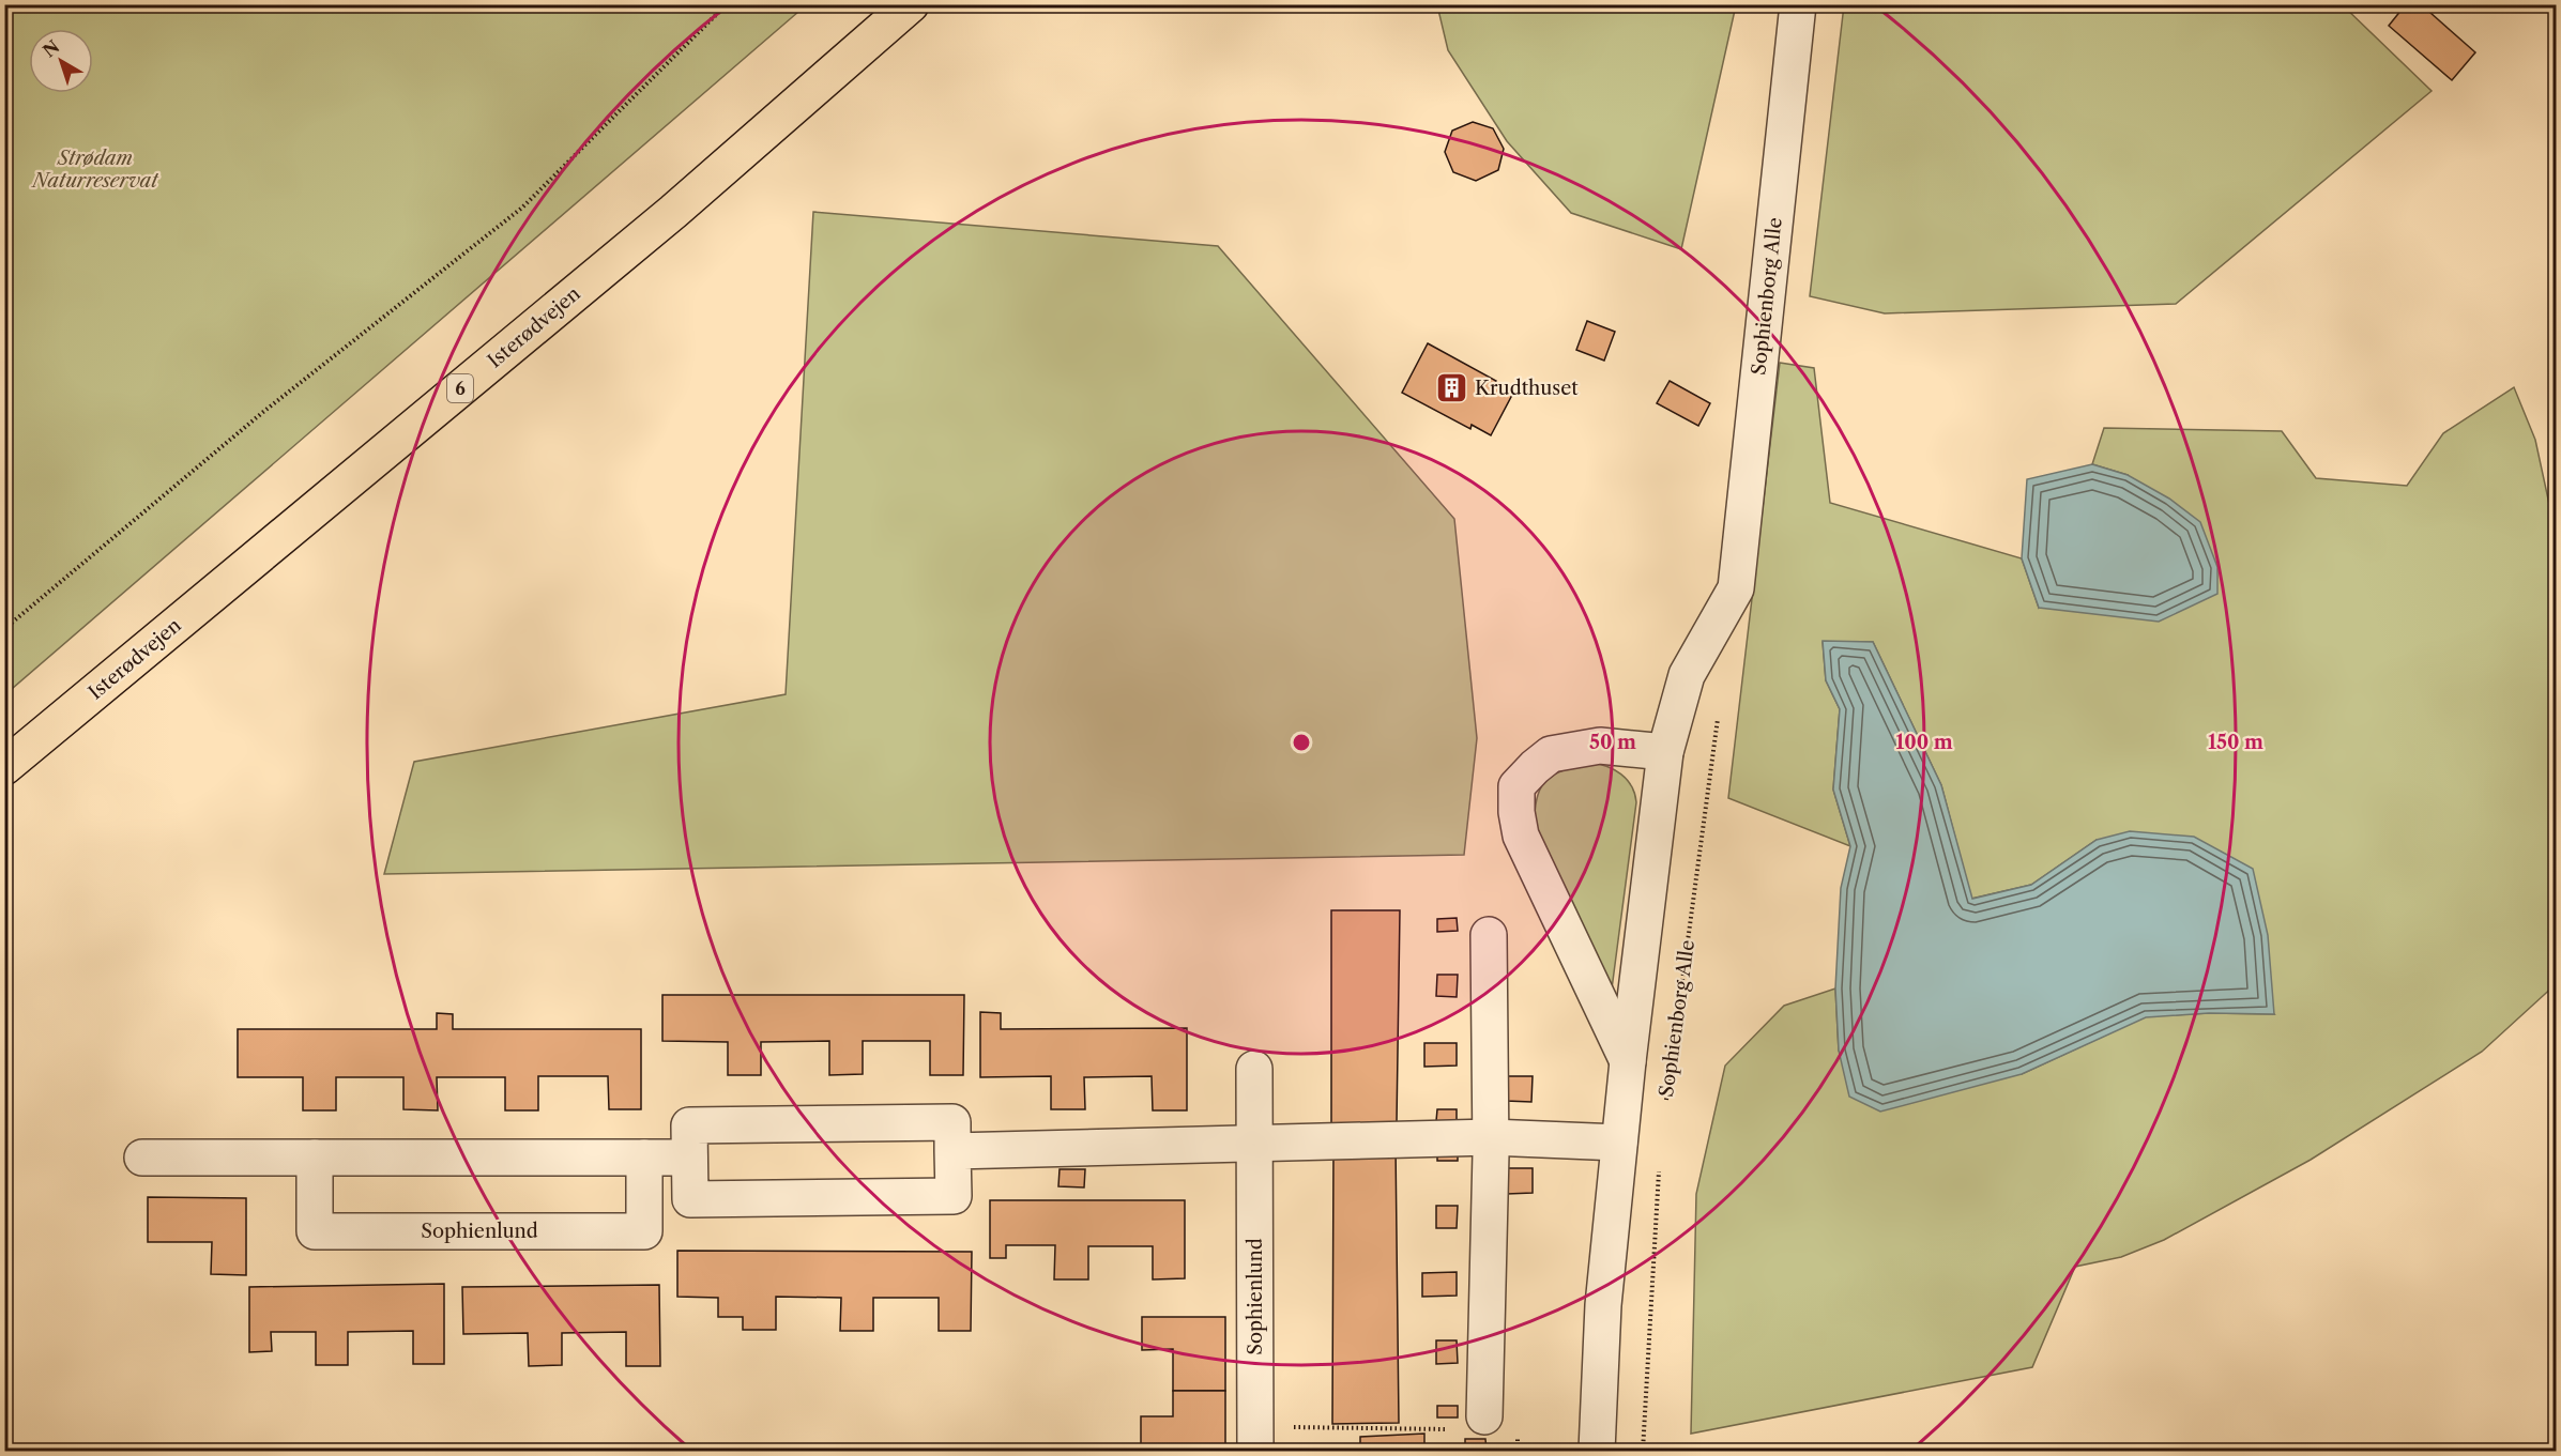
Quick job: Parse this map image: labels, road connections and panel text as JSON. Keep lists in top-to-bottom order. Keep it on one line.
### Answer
{"streets":{"highway":["Isterødvejen","6"],"street":["Sophienborg Alle","Sophienlund"]},"parks":["Strødam Naturreservat"],"places":{"building":["Krudthuset"]},"north":"top left","rings":["50 m","100 m","150 m"]}
